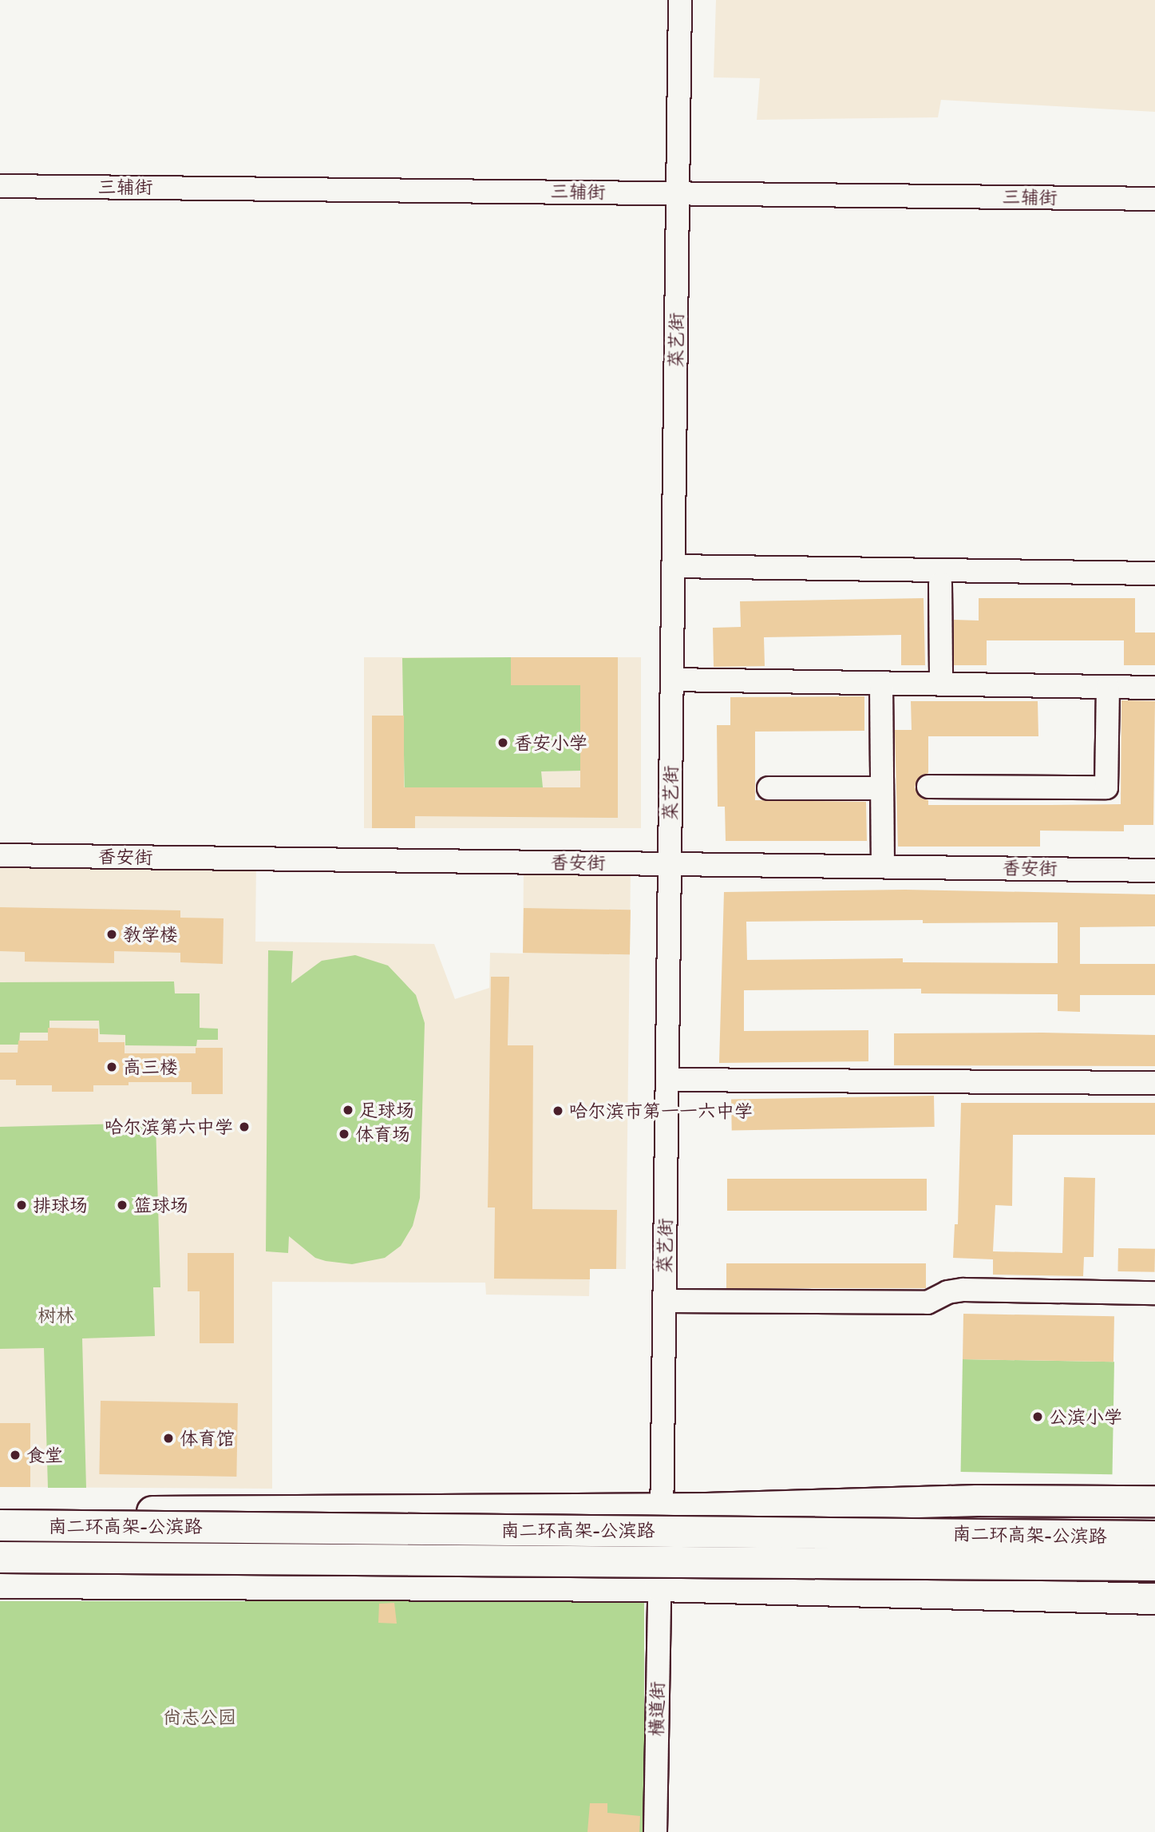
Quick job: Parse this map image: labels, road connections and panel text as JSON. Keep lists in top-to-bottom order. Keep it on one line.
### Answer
{"streets":{"highway":["南二环高架-公滨路"],"street":["三辅街","菜艺街","香安街","横道街"]},"crossings":[["三辅街","菜艺街"],["菜艺街","香安街"],["菜艺街","横道街"]],"parks":["树林","尚志公园"],"places":["香安小学","教学楼","高三楼","足球场","哈尔滨市第一一六中学","哈尔滨第六中学","体育场","排球场","篮球场","公滨小学","体育馆","食堂"]}
